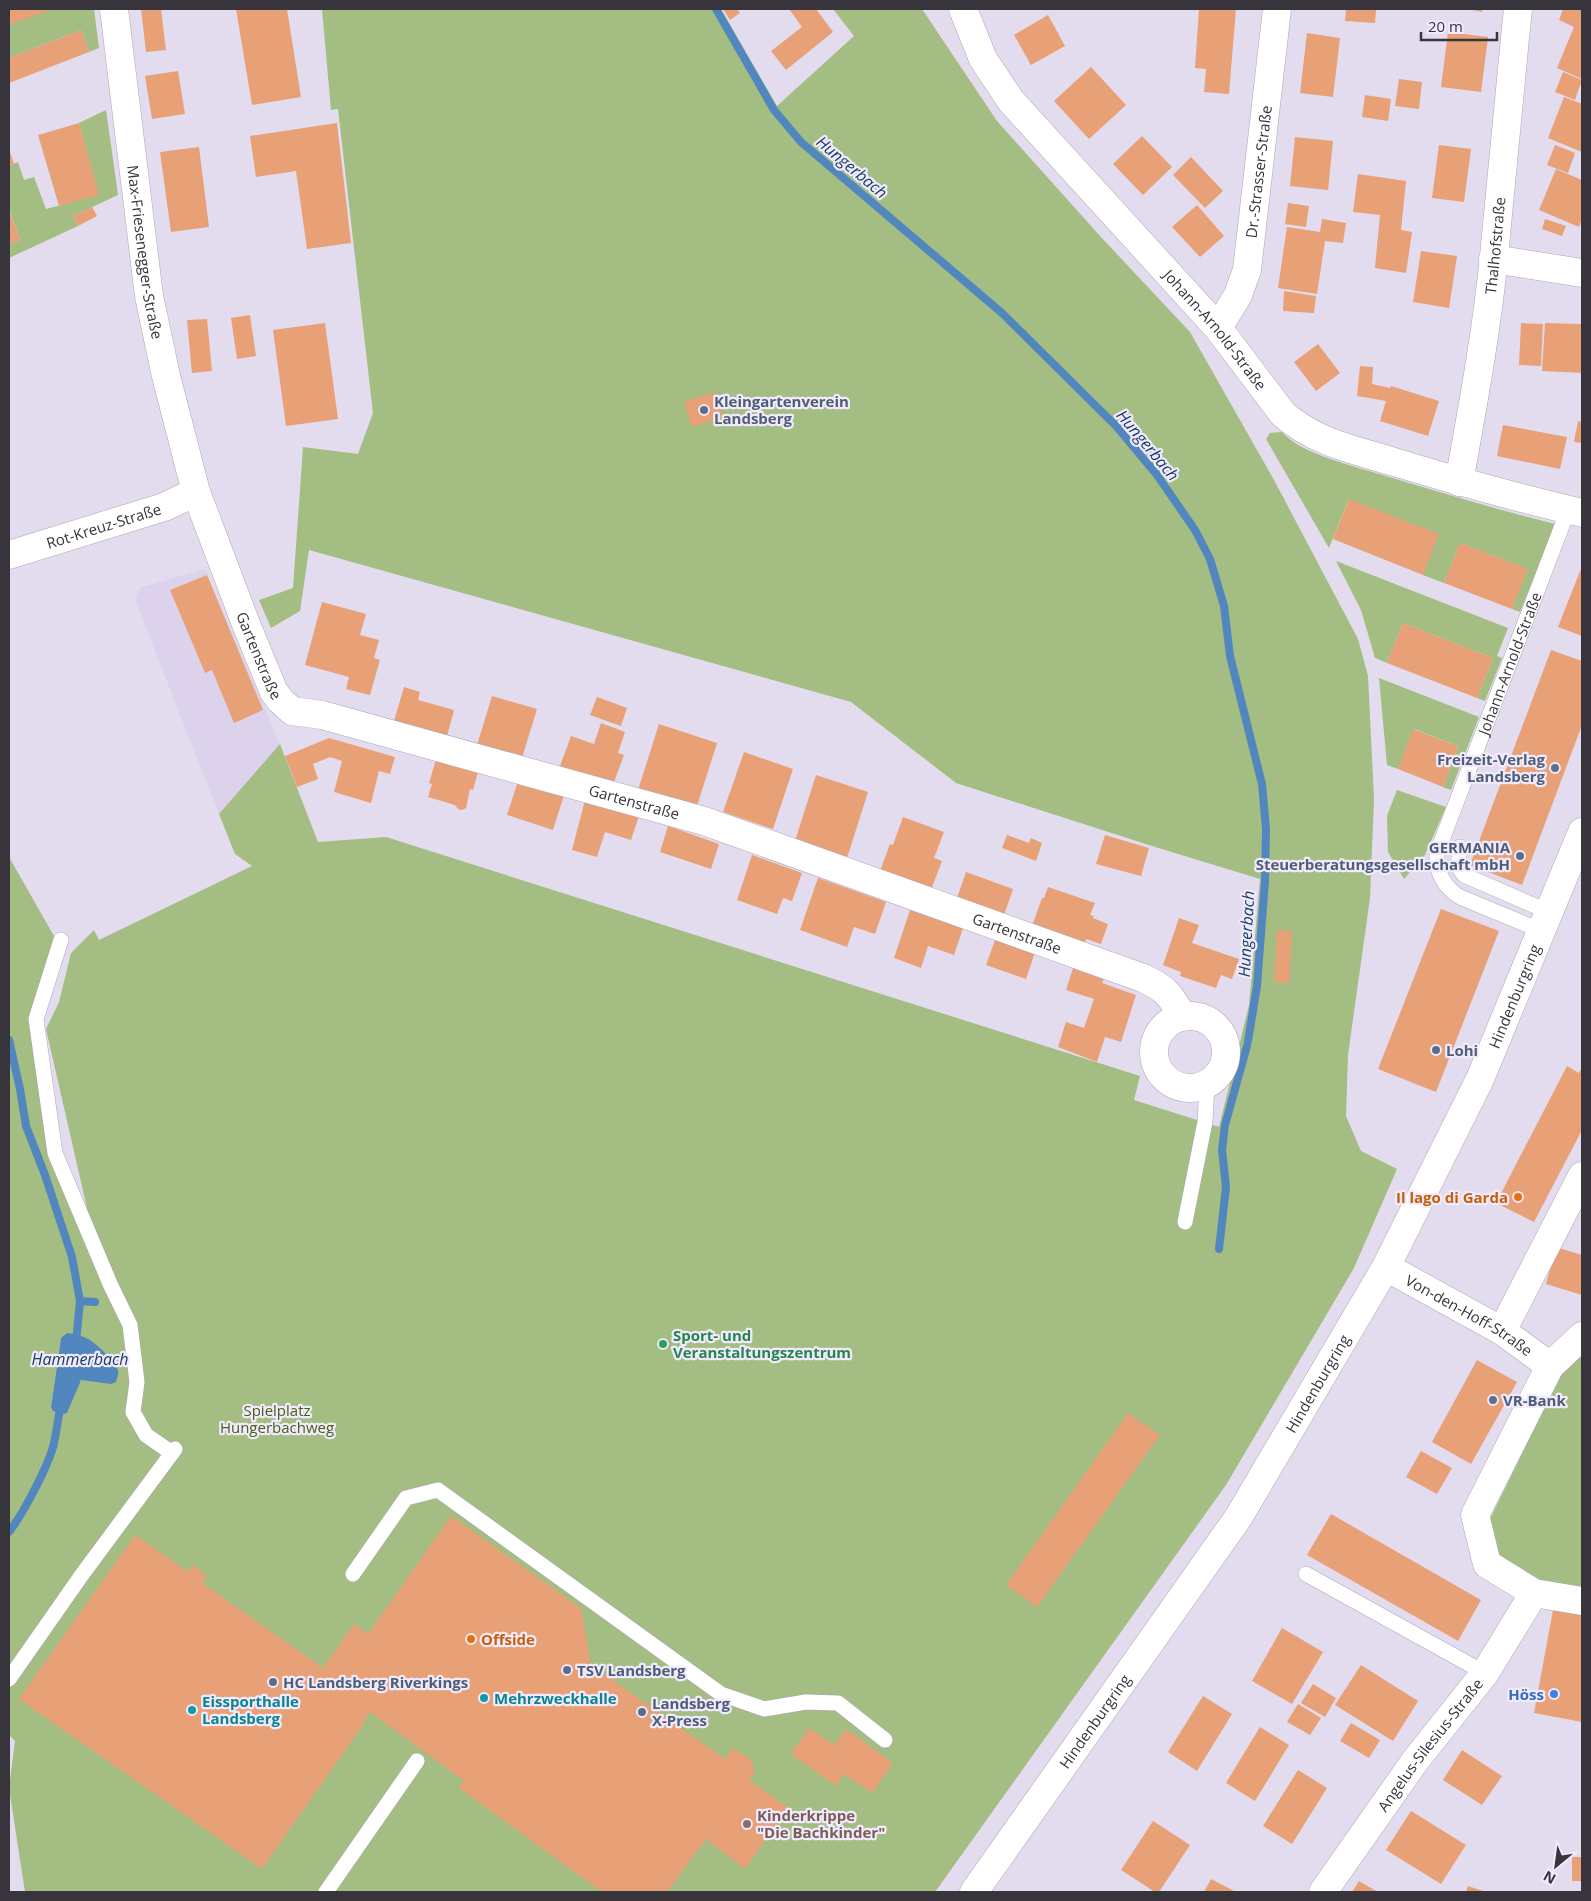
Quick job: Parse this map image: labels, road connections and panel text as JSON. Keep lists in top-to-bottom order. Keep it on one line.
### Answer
{"streets":{"street":["Dr.-Strasser-Straße","Thalhofstraße","Max-Friesenegger-Straße","Johann-Arnold-Straße","Rot-Kreuz-Straße","Gartenstraße","Hindenburgring","Von-den-Hoff-Straße","Angelus-Silesius-Straße"]},"crossings":[["Dr.-Strasser-Straße","Johann-Arnold-Straße"],["Thalhofstraße","Johann-Arnold-Straße"],["Max-Friesenegger-Straße","Rot-Kreuz-Straße"],["Max-Friesenegger-Straße","Gartenstraße"],["Johann-Arnold-Straße","Hindenburgring"],["Rot-Kreuz-Straße","Gartenstraße"],["Hindenburgring","Von-den-Hoff-Straße"]],"water":["Hungerbach","Hammerbach"],"parks":["Spielplatz Hungerbachweg"],"places":["Kleingartenverein Landsberg","Freizeit-Verlag Landsberg","GERMANIA Steuerberatungsgesellschaft mbH","Lohi","Il lago di Garda","Sport- und Veranstaltungszentrum","VR-Bank","Offside","TSV Landsberg","HC Landsberg Riverkings","Höss","Mehrzweckhalle","Eissporthalle Landsberg","Landsberg X-Press","Kinderkrippe \"Die Bachkinder\""],"scale_bar":"20 m","north":"bottom left"}
